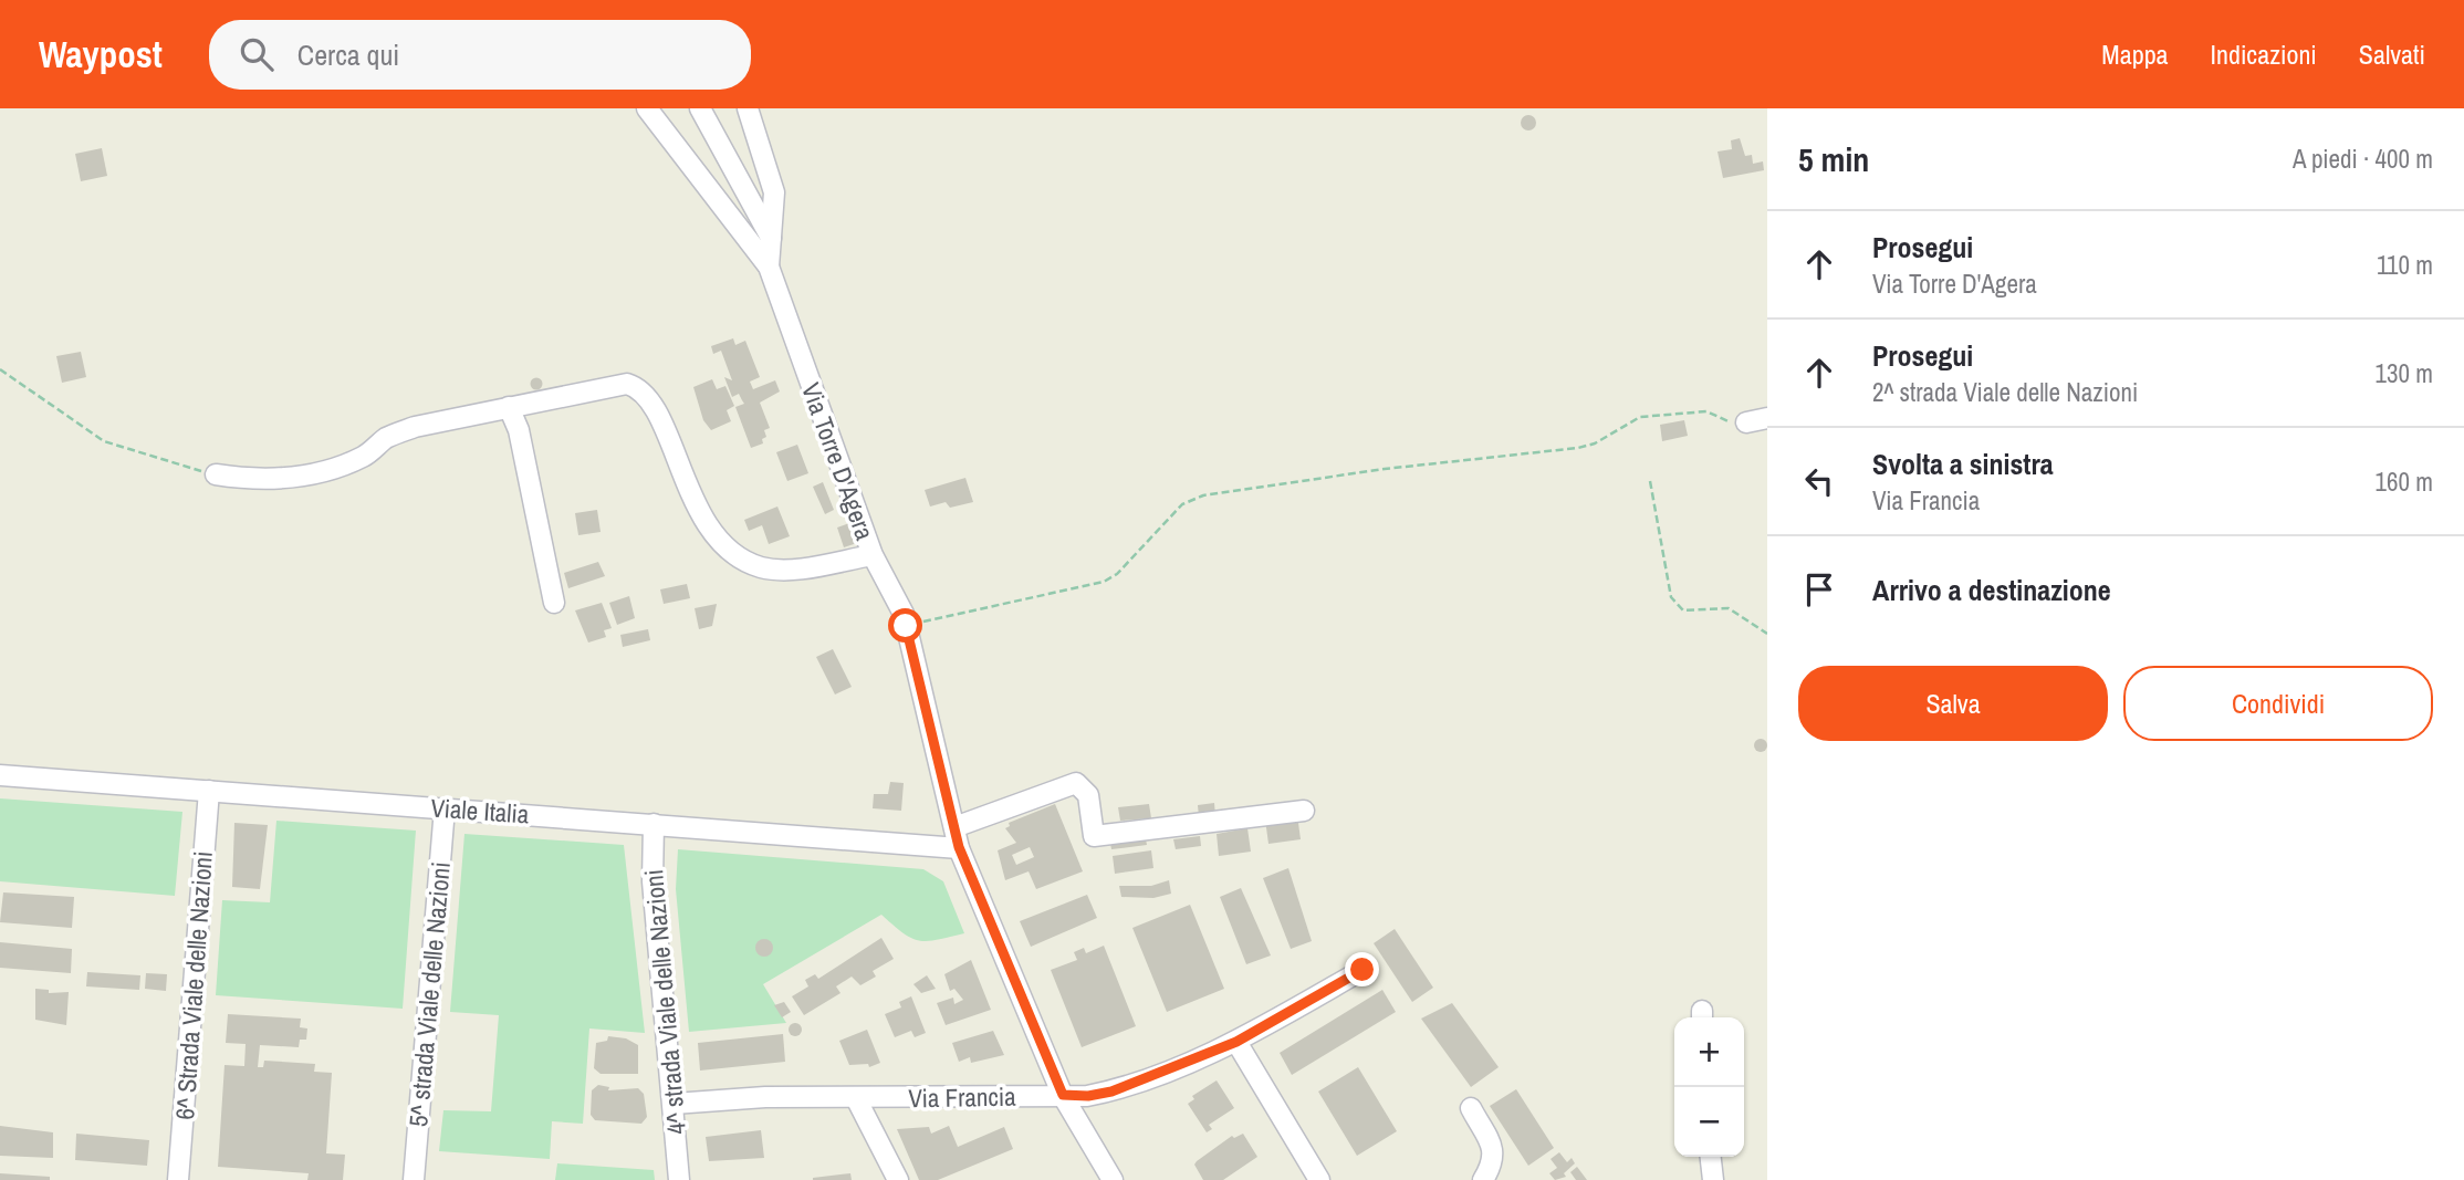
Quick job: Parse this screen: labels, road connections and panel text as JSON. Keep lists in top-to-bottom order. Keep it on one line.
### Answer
{"streets":{"street":["Via Torre D'Agera","Viale Italia","6^ Strada Viale delle Nazioni","5^ strada Viale delle Nazioni","4^ strada Viale delle Nazioni","Via Francia"]},"crossings":[["Via Torre D'Agera","Viale Italia"],["Via Torre D'Agera","Via Francia"],["Viale Italia","6^ Strada Viale delle Nazioni"],["Viale Italia","5^ strada Viale delle Nazioni"],["Viale Italia","4^ strada Viale delle Nazioni"],["4^ strada Viale delle Nazioni","Via Francia"]],"page":{"header":"Waypost","search":"Cerca qui","nav":["Mappa","Indicazioni","Salvati"],"heading":["5 min","A piedi · 400 m"],"list":[["Prosegui","Via Torre D'Agera","110 m"],["Prosegui","2^ strada Viale delle Nazioni","130 m"],["Svolta a sinistra","Via Francia","160 m"],"Arrivo a destinazione"],"buttons":["Salva","Condividi"],"map_buttons":["+","−"]}}
